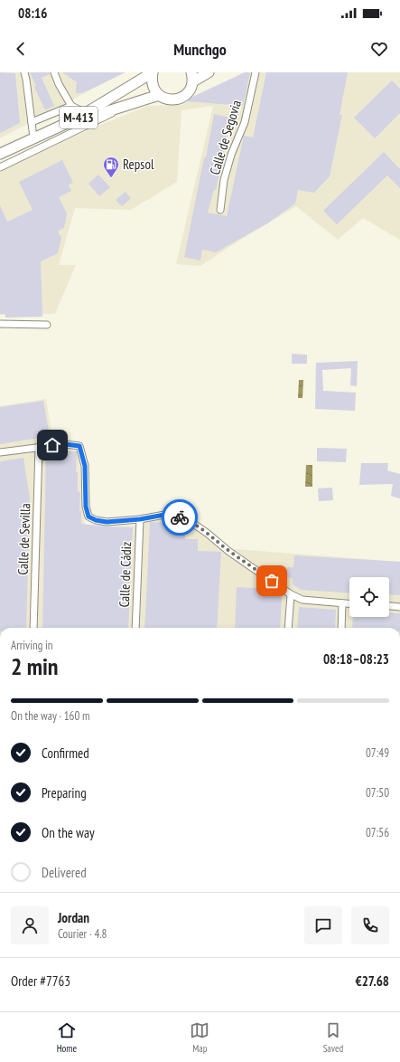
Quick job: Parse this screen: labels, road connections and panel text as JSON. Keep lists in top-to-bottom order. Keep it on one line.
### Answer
{"streets":{"main road":["M-413"],"street":["Calle de Segovia","Calle de Sevilla","Calle de Cádiz"]},"places":{"fuel station":["Repsol"]},"page":{"status":"08:16","header":"Munchgo","heading":["2 min","Arriving in","08:18–08:23"],"panel":["Jordan","Courier · 4.8","Order #7763","€27.68"],"bar":"On the way · 160 m","list":[["Confirmed","07:49"],["Preparing","07:50"],["On the way","07:56"],"Delivered"],"tabs":["Home","Map","Saved"]}}
